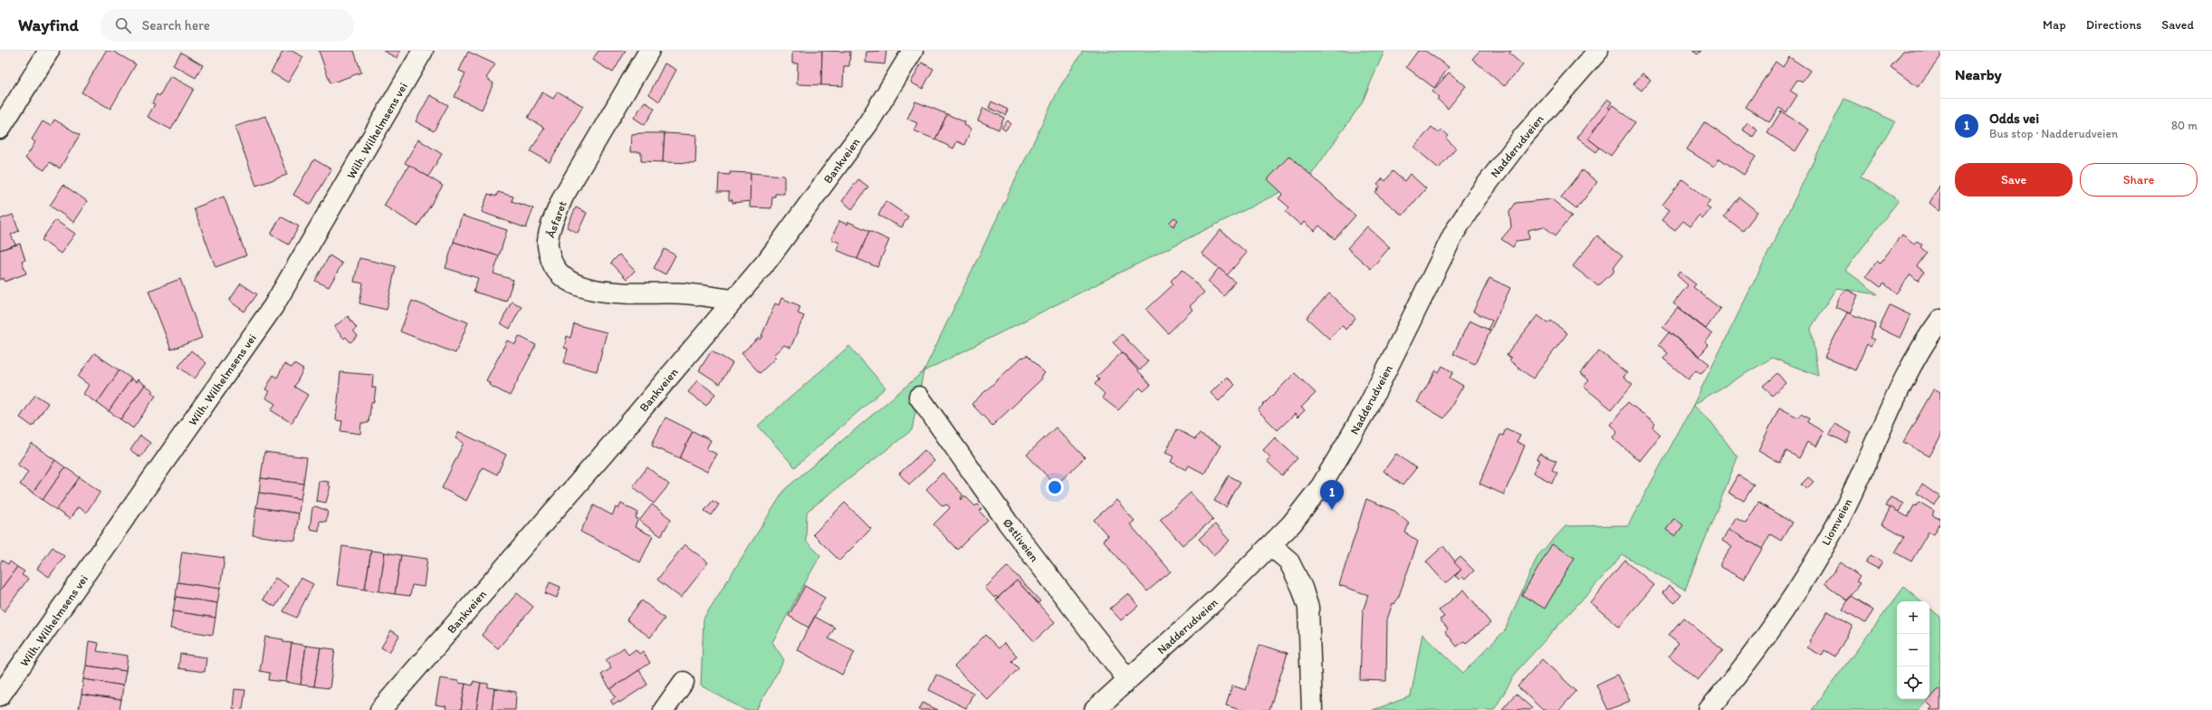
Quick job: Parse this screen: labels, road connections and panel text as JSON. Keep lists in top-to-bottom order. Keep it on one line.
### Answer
{"streets":{"street":["Wilh. Wilhelmsens vei","Nadderudveien","Bankveien","Åsfaret","Liomveien","Østliveien"]},"crossings":[["Nadderudveien","Østliveien"],["Bankveien","Åsfaret"]],"page":{"header":"Wayfind","search":"Search here","nav":["Map","Directions","Saved"],"heading":"Nearby","list":[{"mark":"1","name":"Odds vei","note":"Bus stop · Nadderudveien","value":"80 m"}],"buttons":["Save","Share"],"pins":"1","map_buttons":["+","−"]}}
